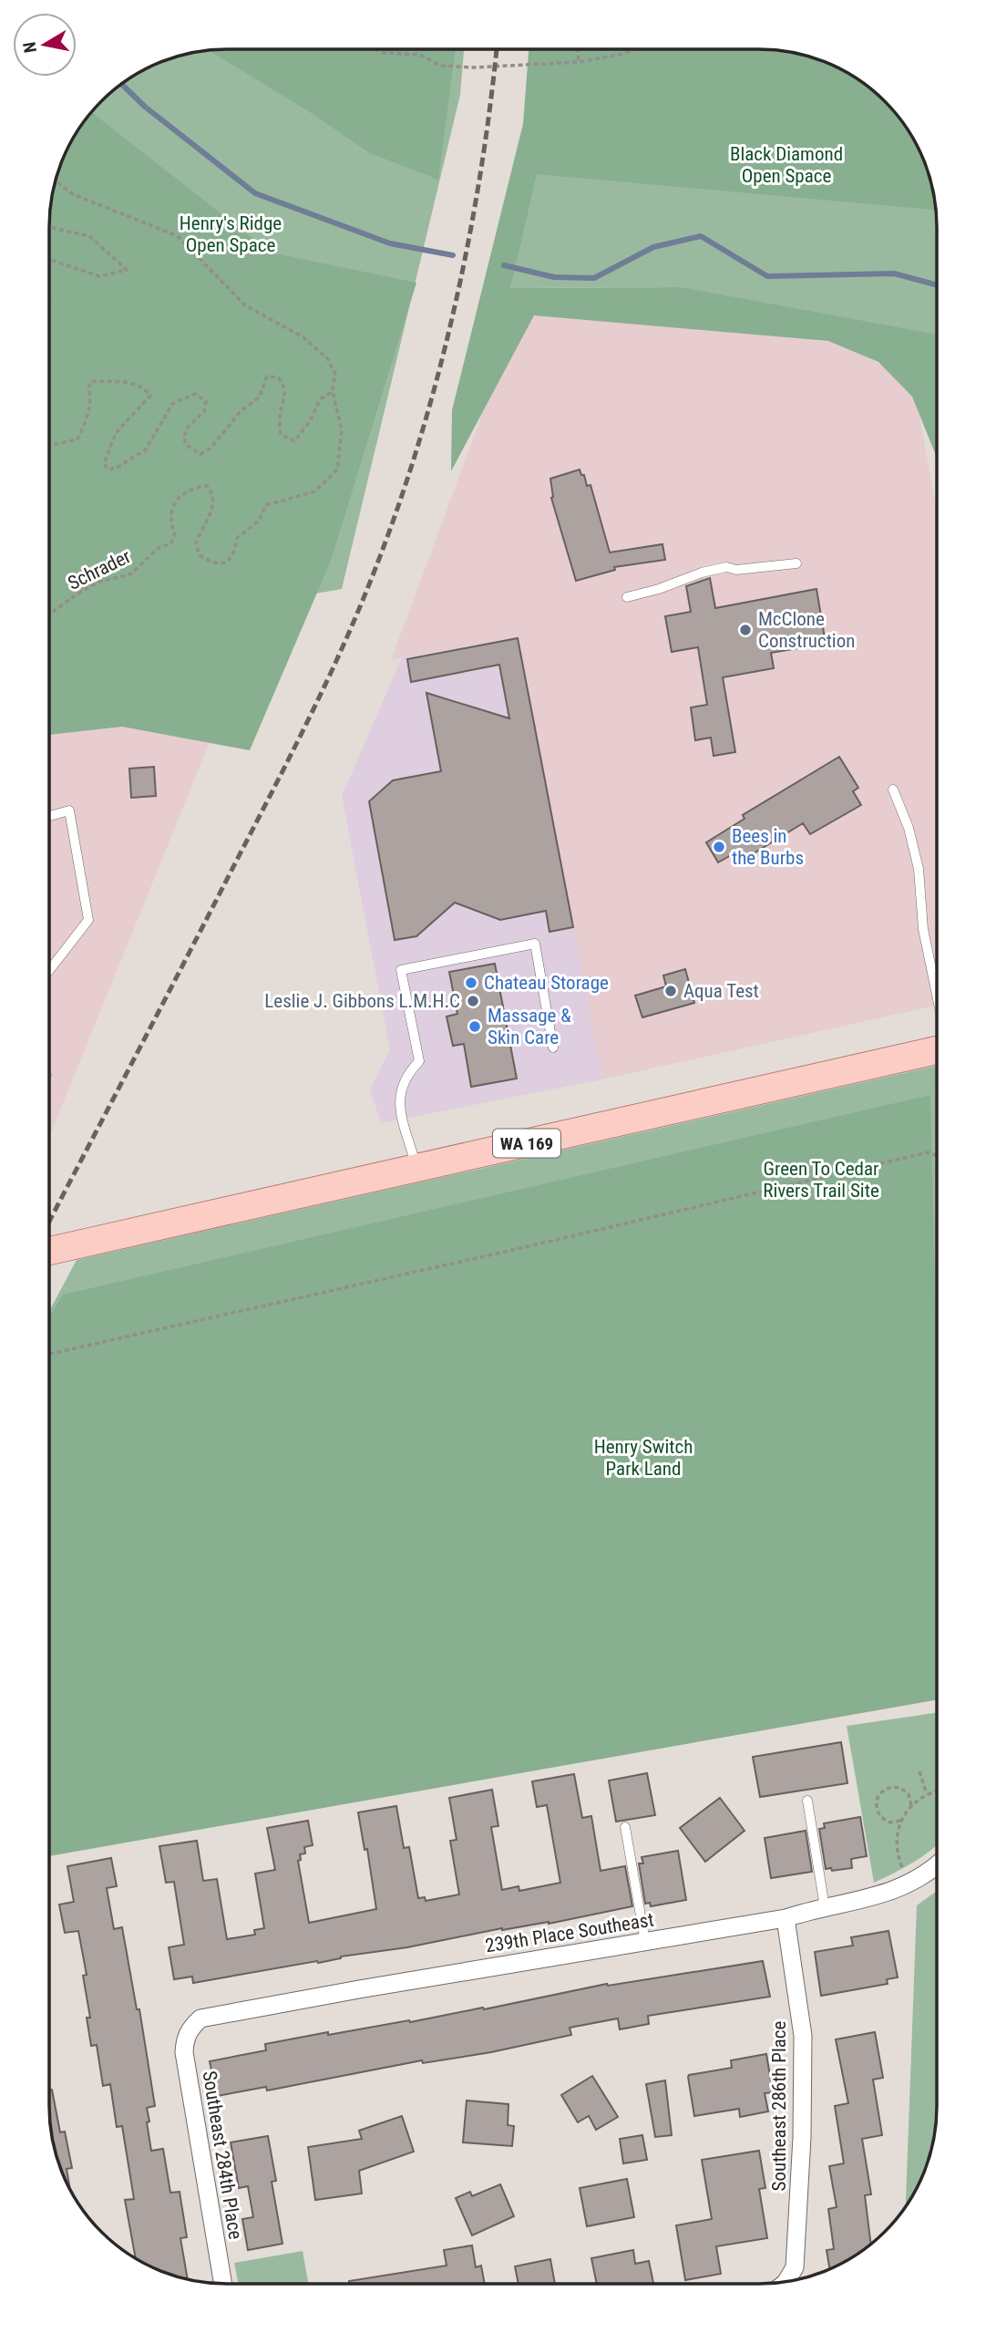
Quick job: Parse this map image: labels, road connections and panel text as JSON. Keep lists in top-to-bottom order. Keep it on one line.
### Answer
{"streets":{"main road":["WA 169"],"street":["239th Place Southeast","Southeast 286th Place","Southeast 284th Place"],"path":["Schrader"]},"crossings":[["239th Place Southeast","Southeast 286th Place"],["239th Place Southeast","Southeast 284th Place"]],"parks":["Black Diamond Open Space","Henry's Ridge Open Space","Green To Cedar Rivers Trail Site","Henry Switch Park Land"],"places":["McClone Construction","Bees in the Burbs","Chateau Storage","Aqua Test","Leslie J. Gibbons L.M.H.C","Massage & Skin Care"],"north":"left"}
